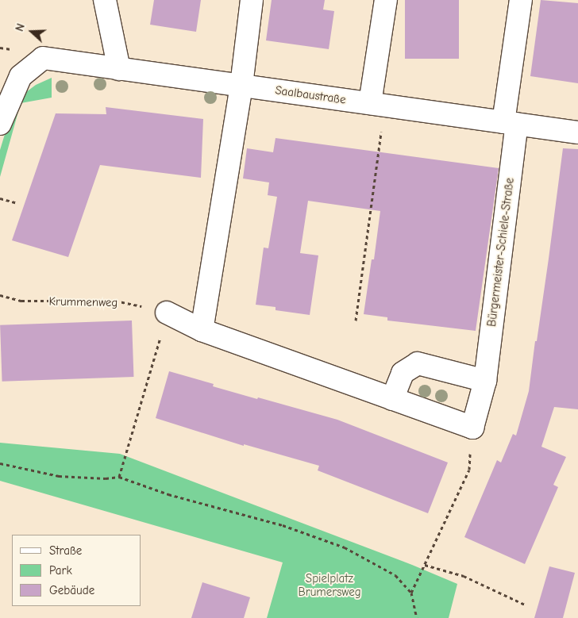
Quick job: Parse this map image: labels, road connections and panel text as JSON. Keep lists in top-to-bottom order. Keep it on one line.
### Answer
{"streets":{"street":["Saalbaustraße","Bürgermeister-Schiele-Straße"],"path":["Krummenweg"]},"crossings":[["Saalbaustraße","Bürgermeister-Schiele-Straße"]],"parks":["Spielplatz Brumersweg"],"legend":["Straße","Park","Gebäude"],"north":"left"}
